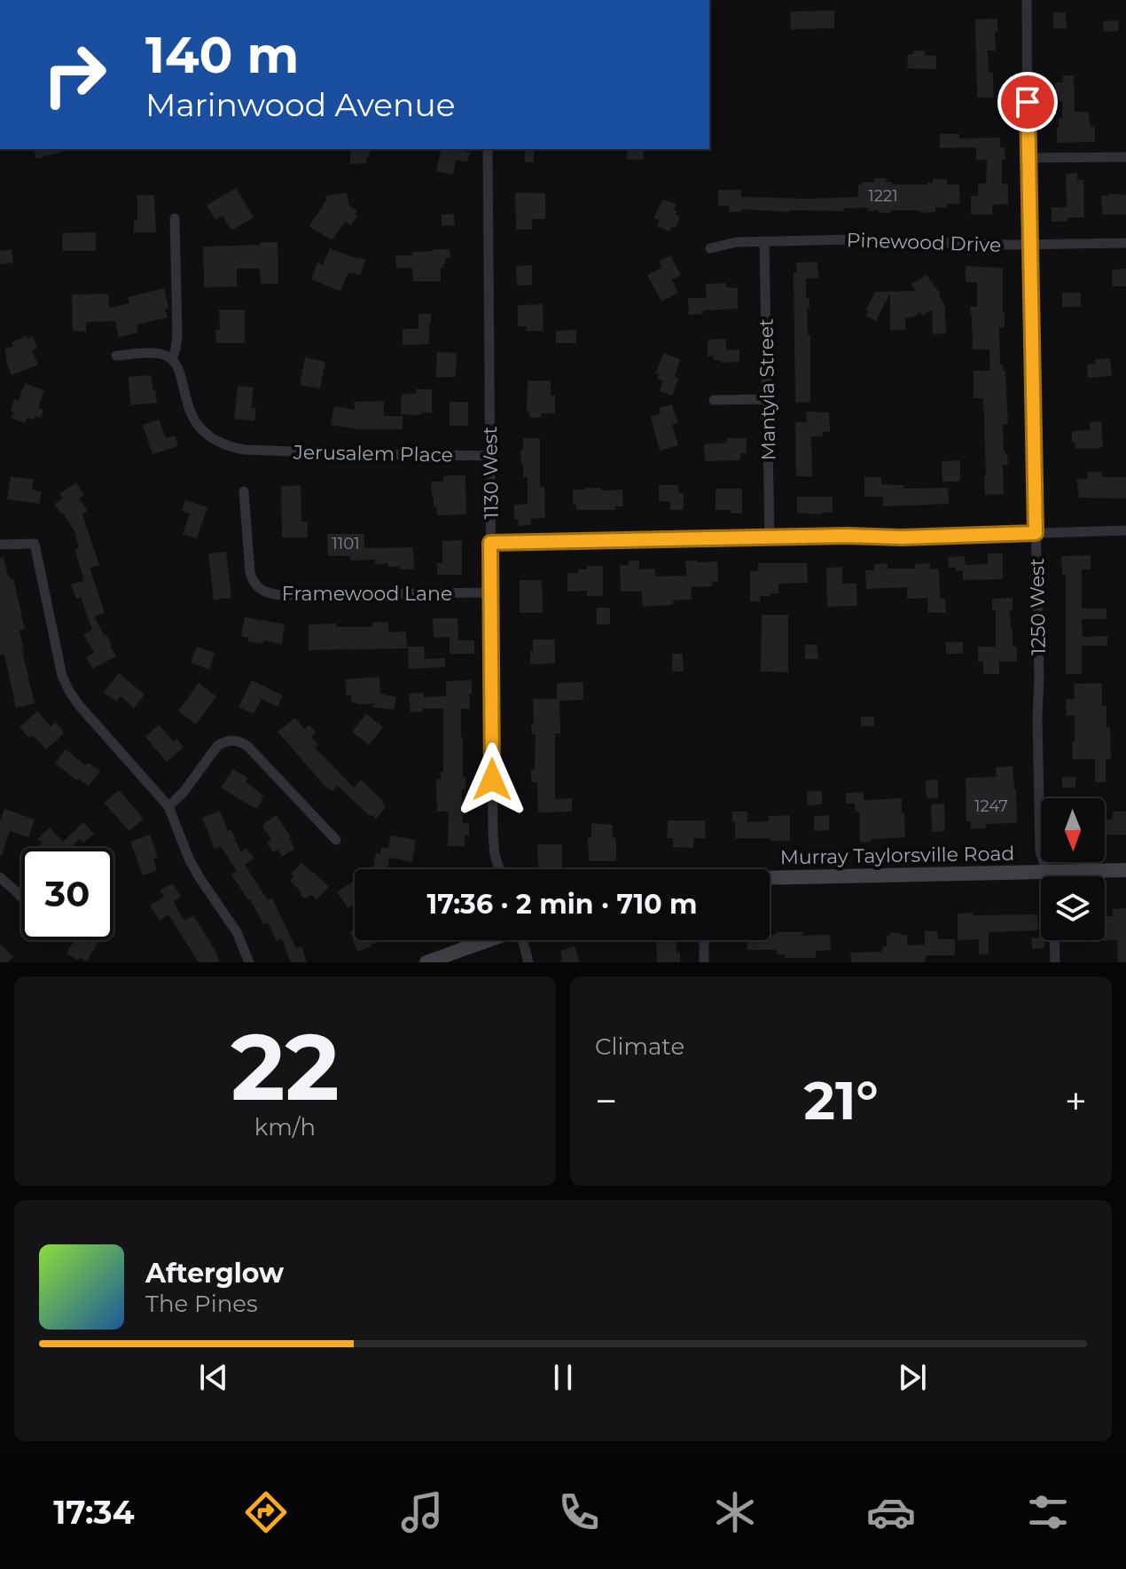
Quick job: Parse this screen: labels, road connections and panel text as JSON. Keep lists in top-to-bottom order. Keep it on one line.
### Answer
{"streets":{"street":["Pinewood Drive","Mantyla Street","Jerusalem Place","1130 West","Framewood Lane","1250 West","Murray Taylorsville Road"]},"crossings":[["Pinewood Drive","Mantyla Street"],["Pinewood Drive","1250 West"],["Jerusalem Place","1130 West"],["1130 West","Framewood Lane"],["1250 West","Murray Taylorsville Road"]],"house_numbers":["1221","1101","1247"],"north":"bottom","page":{"turn":["140 m","Marinwood Avenue"],"limit":"30","trip":"17:36 · 2 min · 710 m","tile":[["22","km/h"],"Climate"],"heat":["−","21°","+"],"song":["Afterglow","The Pines"],"tabs":"17:34"}}
